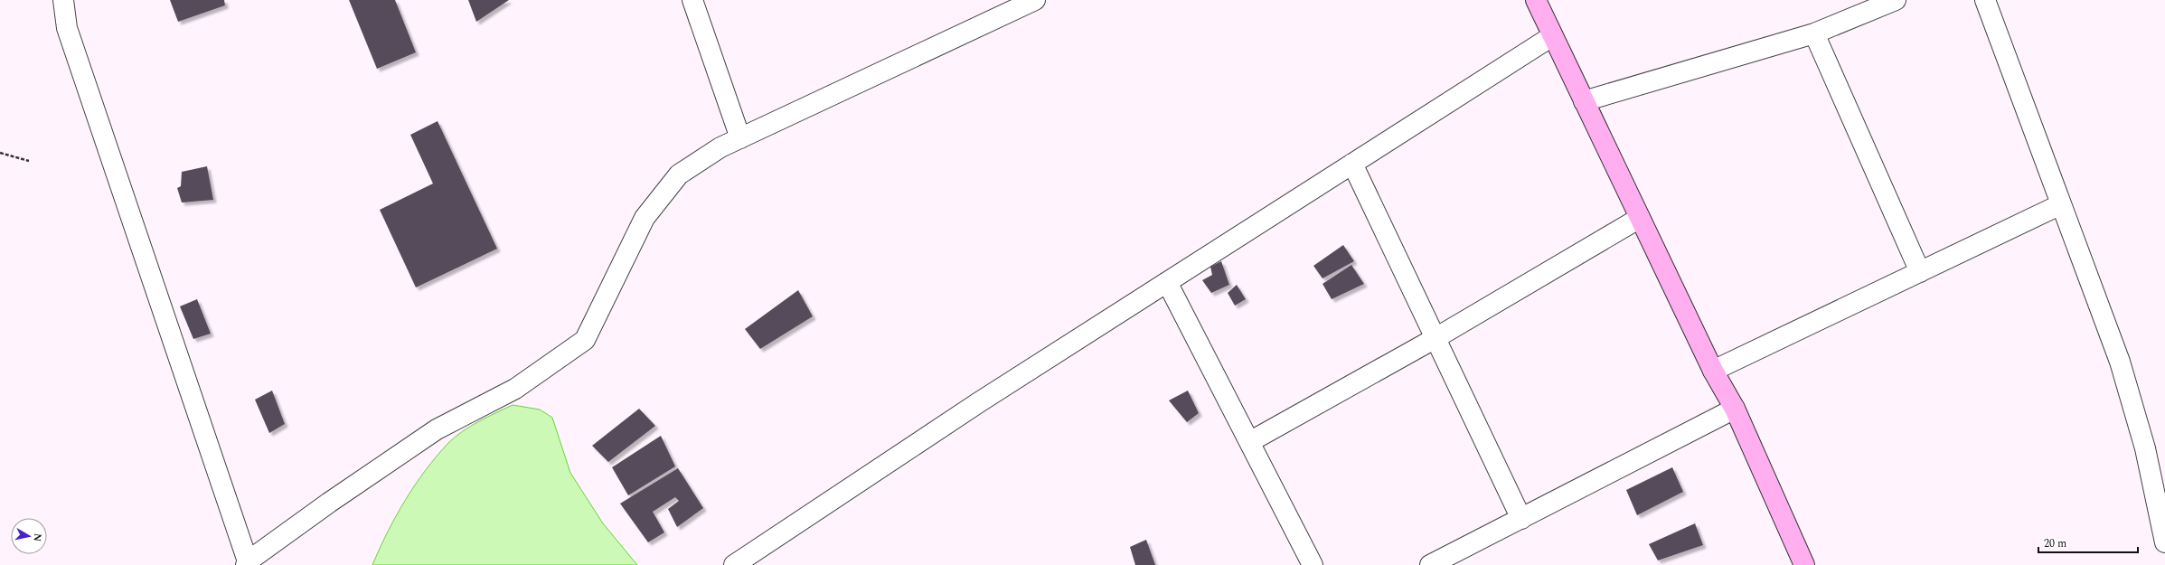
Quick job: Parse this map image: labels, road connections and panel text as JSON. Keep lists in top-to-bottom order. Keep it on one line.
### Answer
{"scale_bar":"20 m","north":"right"}
